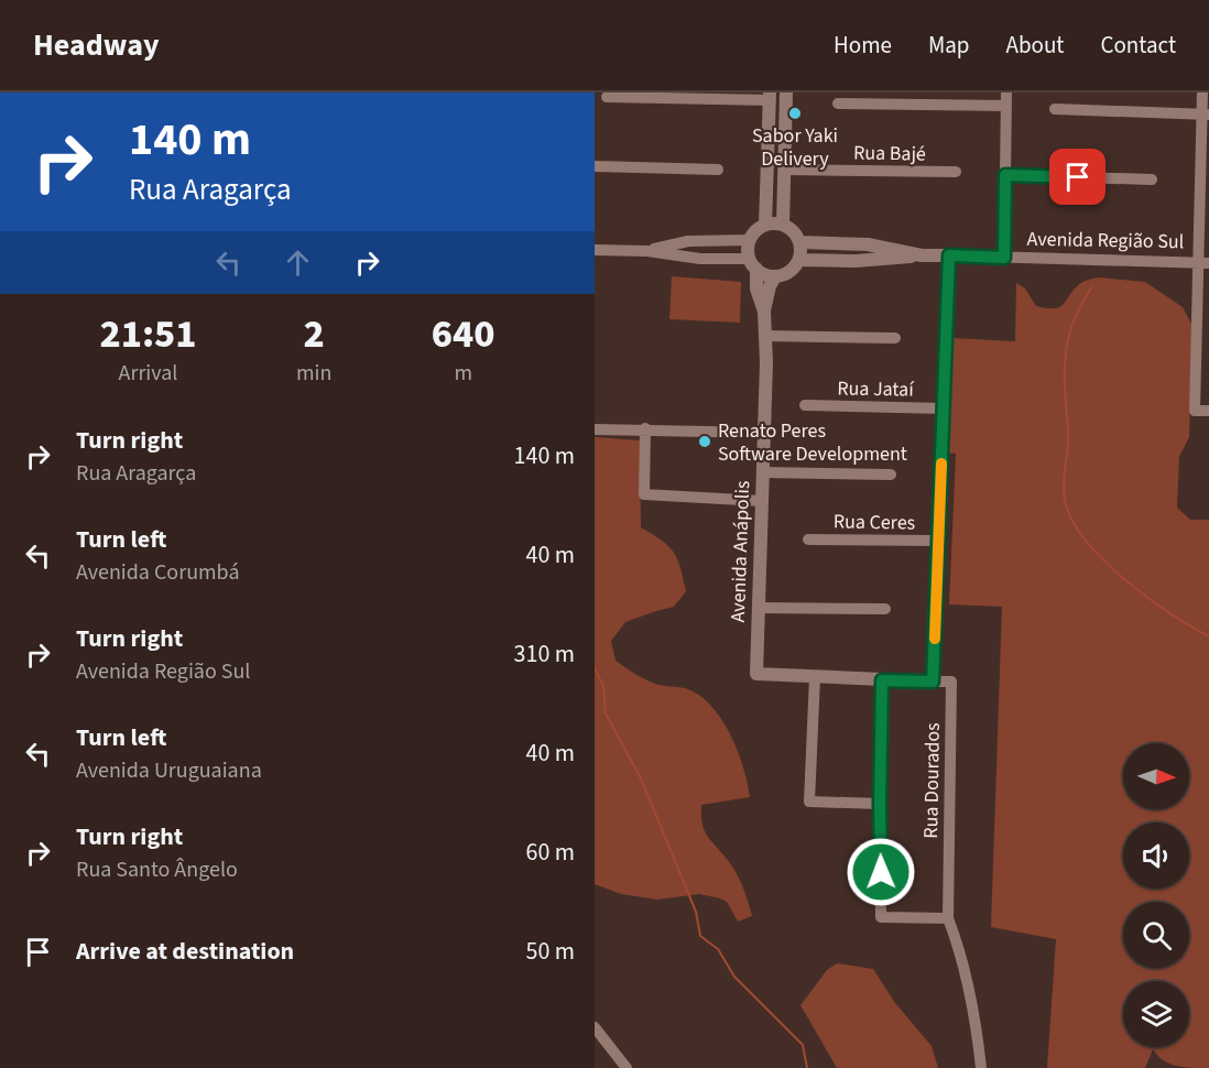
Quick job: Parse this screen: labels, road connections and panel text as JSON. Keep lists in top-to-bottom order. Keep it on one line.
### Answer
{"streets":{"street":["Rua Bajé","Avenida Região Sul","Rua Jataí","Rua Ceres","Avenida Anápolis","Rua Dourados"]},"crossings":[["Avenida Região Sul","Avenida Anápolis"]],"places":["Sabor Yaki Delivery","Renato Peres Software Development"],"north":"right","page":{"header":"Headway","nav":["Home","Map","About","Contact"],"turn":["140 m","Rua Aragarça"],"eta":["21:51","Arrival","2","min","640","m"],"list":[{"name":"Turn right","note":"Rua Aragarça","value":"140 m"},{"name":"Turn left","note":"Avenida Corumbá","value":"40 m"},{"name":"Turn right","note":"Avenida Região Sul","value":"310 m"},{"name":"Turn left","note":"Avenida Uruguaiana","value":"40 m"},{"name":"Turn right","note":"Rua Santo Ângelo","value":"60 m"},{"name":"Arrive at destination","value":"50 m"}]}}
